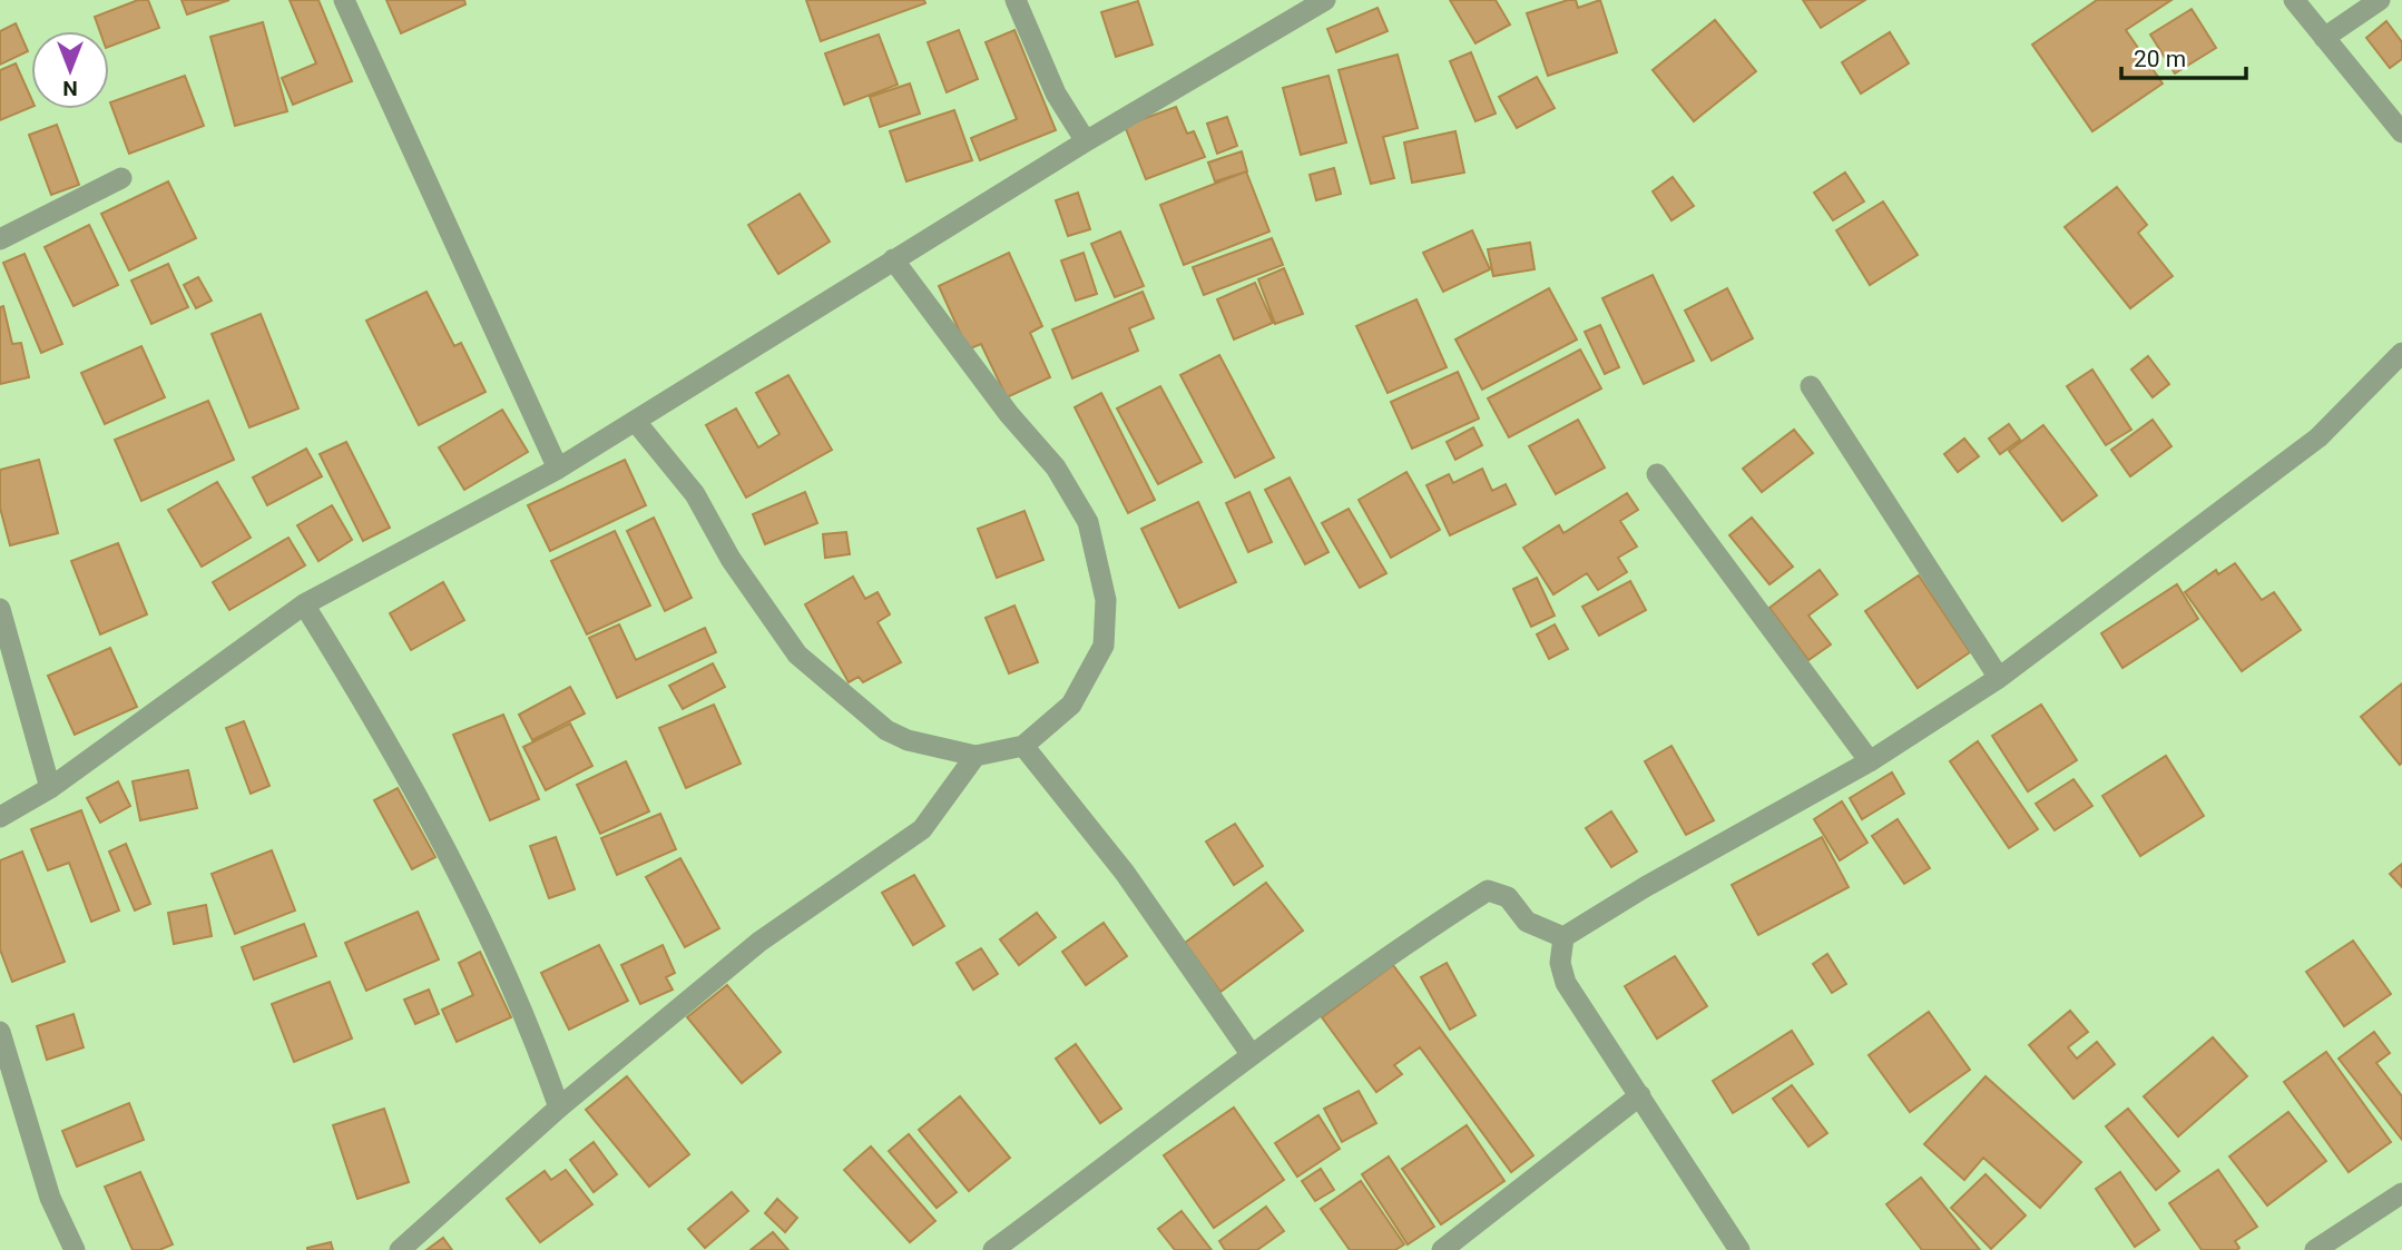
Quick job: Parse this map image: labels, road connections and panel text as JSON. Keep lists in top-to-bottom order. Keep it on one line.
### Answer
{"scale_bar":"20 m","north":"bottom"}
